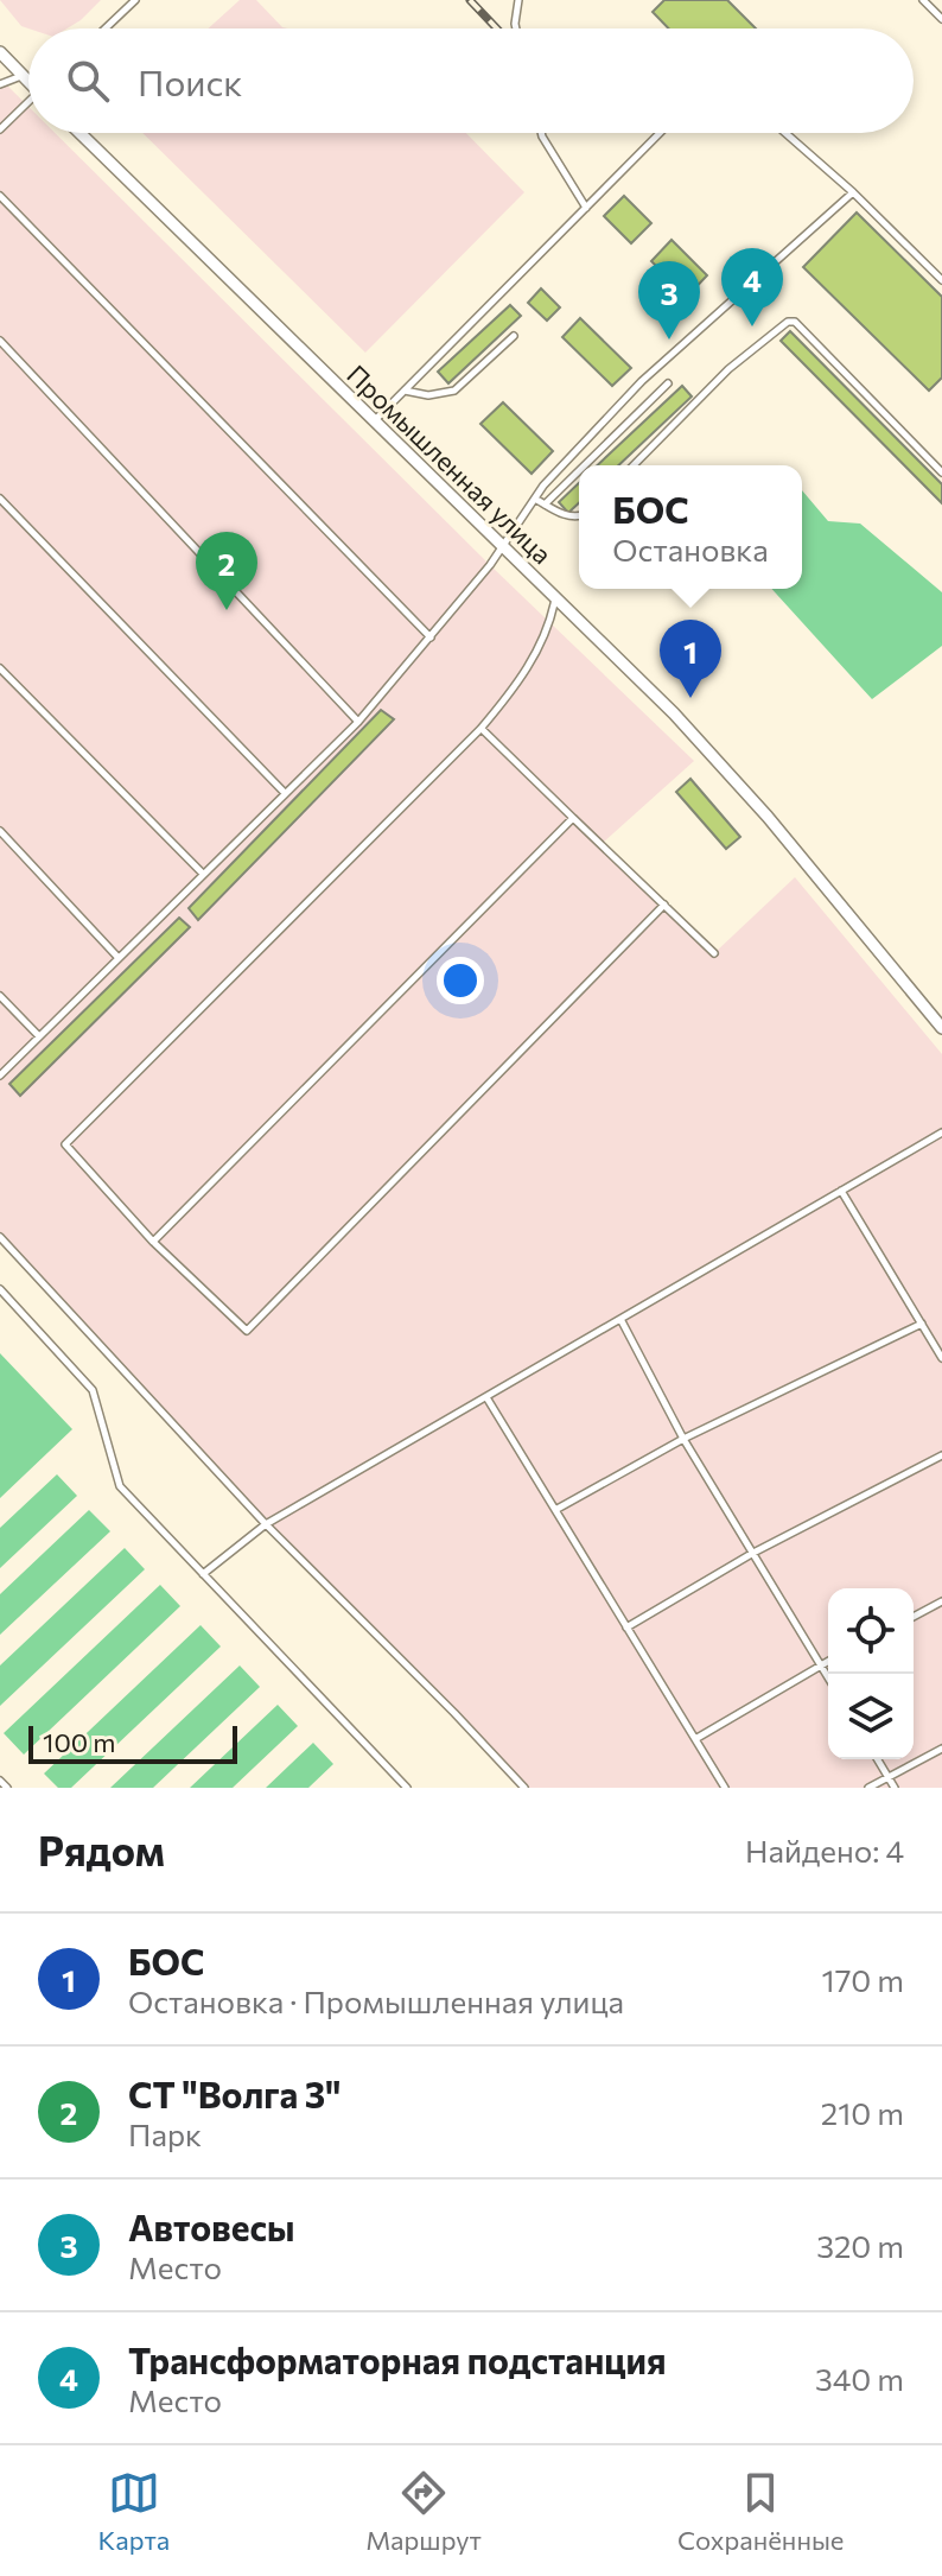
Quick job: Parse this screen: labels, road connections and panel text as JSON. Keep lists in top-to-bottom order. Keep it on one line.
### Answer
{"streets":{"street":["Промышленная улица"]},"scale_bar":"100 m","page":{"search":"Поиск","pins":["4","3","2","1"],"popup":["БОС","Остановка"],"scale":"100 m","heading":["Рядом","Найдено: 4"],"list":[{"mark":"1","name":"БОС","note":"Остановка · Промышленная улица","value":"170 m"},{"mark":"2","name":"СТ \"Волга 3\"","note":"Парк","value":"210 m"},{"mark":"3","name":"Автовесы","note":"Место","value":"320 m"},{"mark":"4","name":"Трансформаторная подстанция","note":"Место","value":"340 m"}],"nav":["Карта","Маршрут","Сохранённые"]}}
